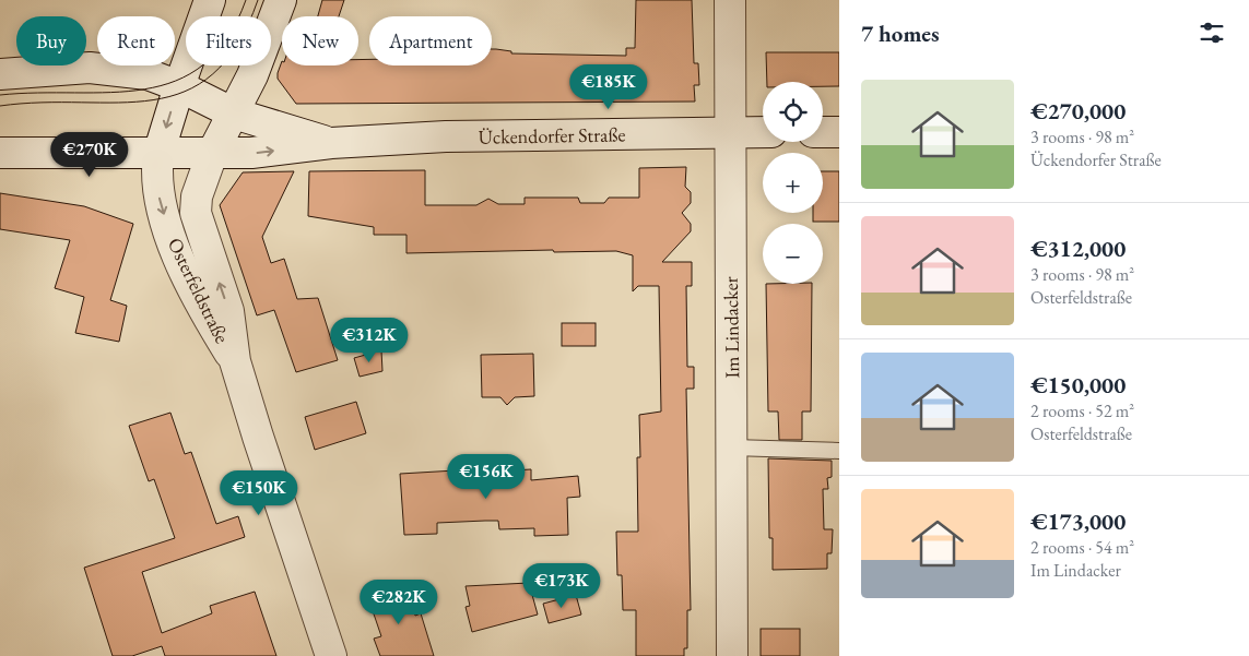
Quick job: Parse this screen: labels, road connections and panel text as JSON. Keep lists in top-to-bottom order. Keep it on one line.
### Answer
{"streets":{"main road":["Ückendorfer Straße","Osterfeldstraße","Im Lindacker"]},"crossings":[["Ückendorfer Straße","Osterfeldstraße"],["Ückendorfer Straße","Im Lindacker"]],"page":{"heading":"7 homes","chip":["Buy","Rent","Filters","New","Apartment"],"price":["€185K","€270K","€312K","€156K","€150K","€173K","€282K"],"list":[{"name":"€270,000","note":"3 rooms · 98 m² · Ückendorfer Straße"},{"name":"€312,000","note":"3 rooms · 98 m² · Osterfeldstraße"},{"name":"€150,000","note":"2 rooms · 52 m² · Osterfeldstraße"},{"name":"€173,000","note":"2 rooms · 54 m² · Im Lindacker"}],"map_buttons":["+","−"]}}
